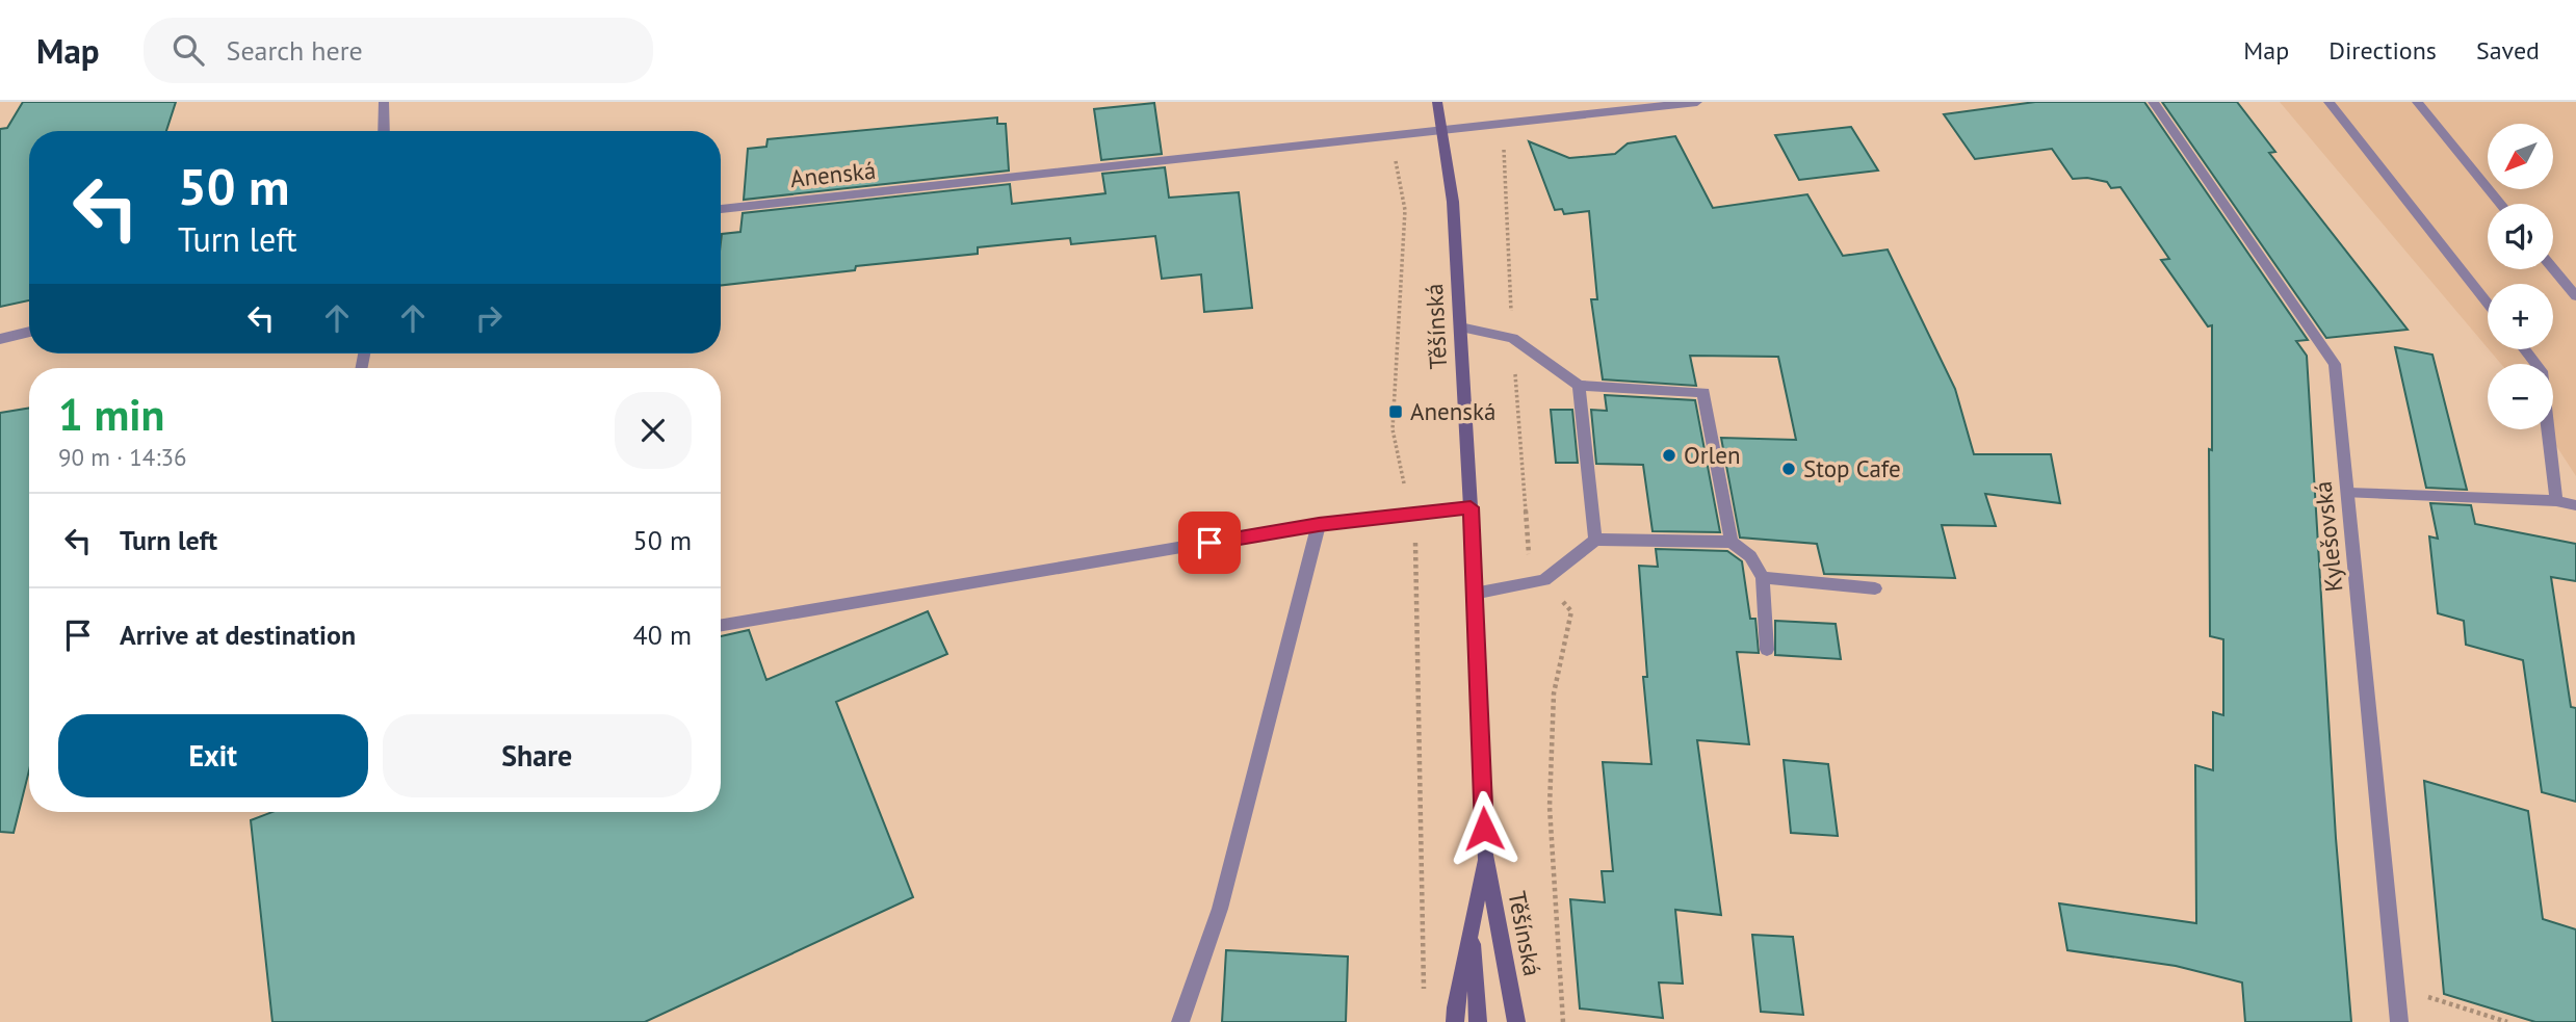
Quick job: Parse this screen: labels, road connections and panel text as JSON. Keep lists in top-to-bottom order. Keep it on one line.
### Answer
{"streets":{"street":["Anenská","Těšínská","Kylešovská"]},"crossings":[["Anenská","Těšínská"]],"places":{"transit":["Anenská"],"other":["Orlen","Stop Cafe"]},"north":"bottom left","page":{"header":"Map","search":"Search here","nav":["Map","Directions","Saved"],"map_buttons":["+","−"],"turn":["50 m","Turn left"],"heading":["1 min","90 m · 14:36"],"list":[{"name":"Turn left","value":"50 m"},{"name":"Arrive at destination","value":"40 m"}],"buttons":["Exit","Share"]}}
